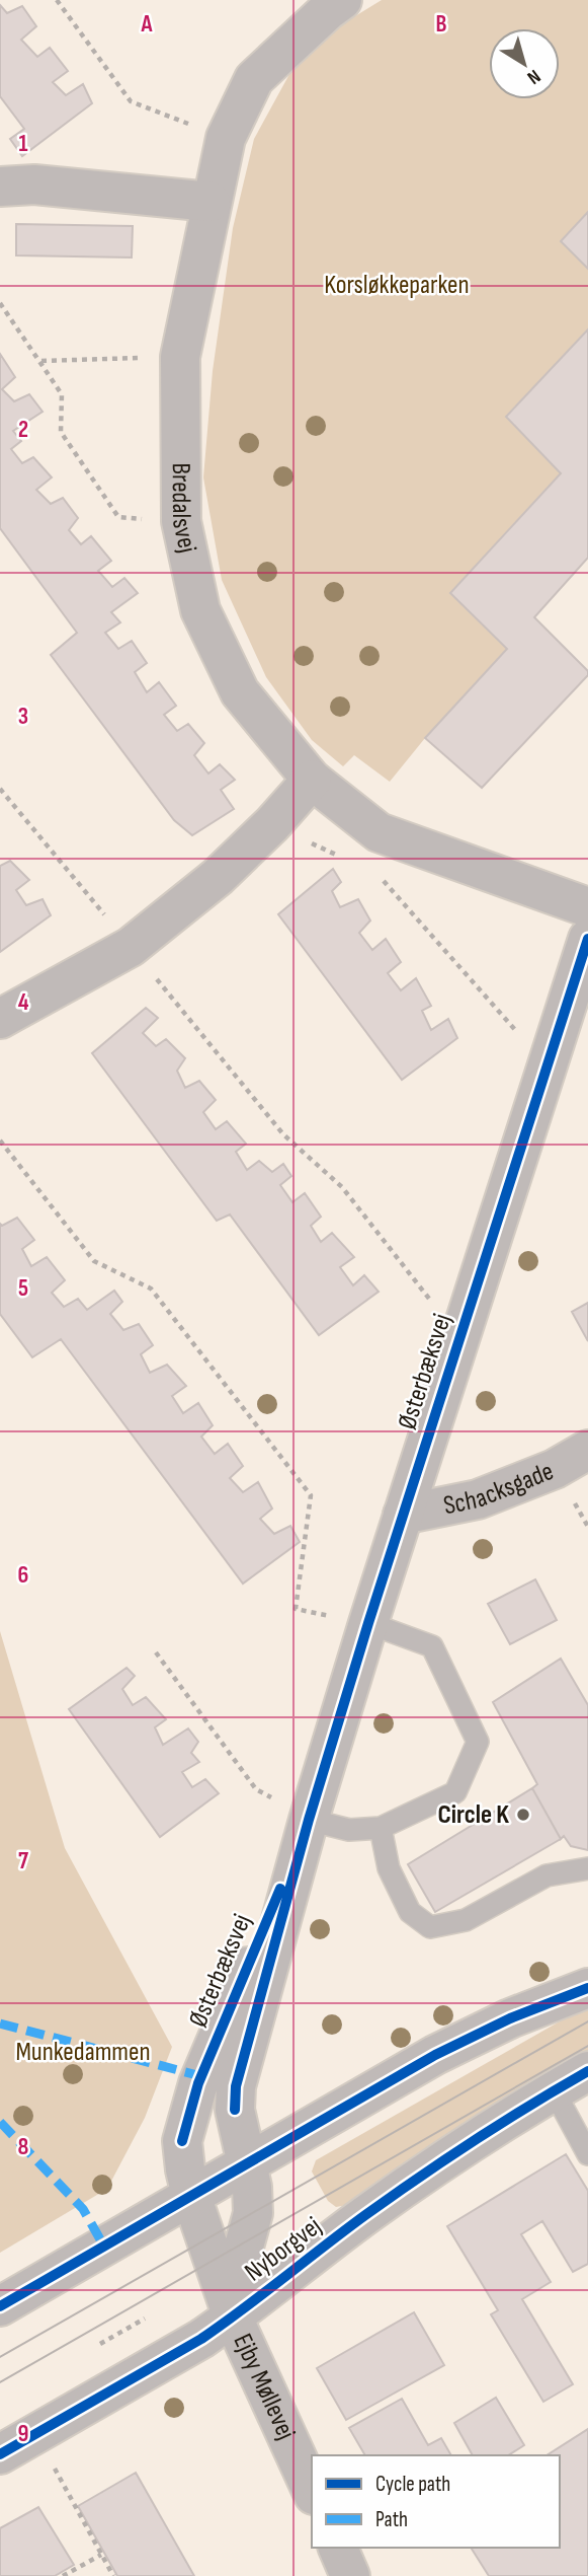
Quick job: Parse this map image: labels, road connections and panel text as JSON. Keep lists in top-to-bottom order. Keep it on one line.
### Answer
{"streets":{"street":["Bredalsvej","Østerbæksvej","Schacksgade","Nyborgvej","Ejby Møllevej"]},"crossings":[["Østerbæksvej","Schacksgade"],["Østerbæksvej","Nyborgvej"],["Østerbæksvej","Ejby Møllevej"],["Nyborgvej","Ejby Møllevej"]],"parks":["Korsløkkeparken","Munkedammen"],"places":["Circle K"],"legend":["Cycle path","Path"],"north":"bottom right","grid":{"columns":["A","B"],"rows":["1","2","3","4","5","6","7","8","9"]}}
